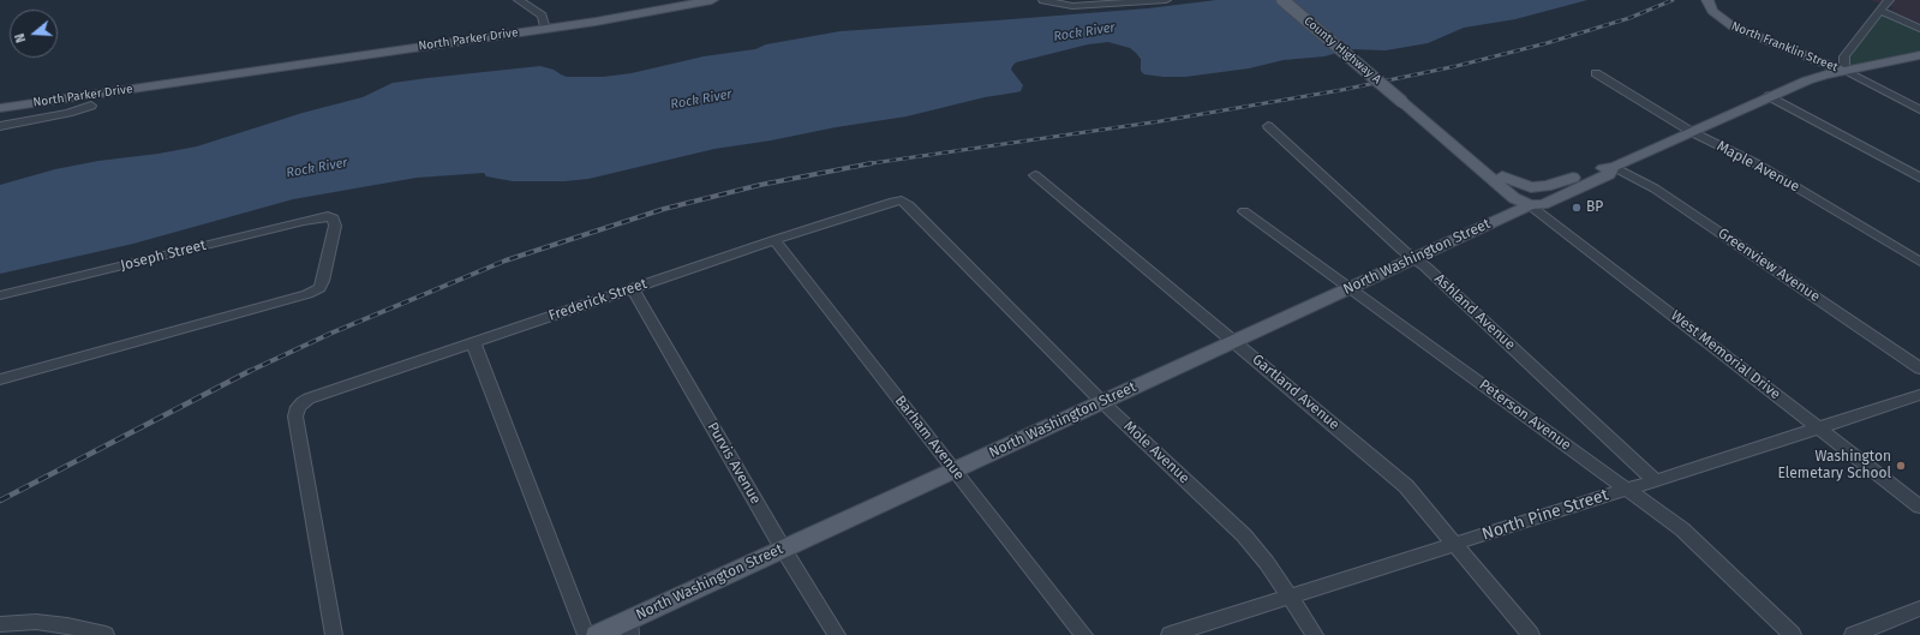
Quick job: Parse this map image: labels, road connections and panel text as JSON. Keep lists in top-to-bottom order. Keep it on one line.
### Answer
{"streets":{"main road":["North Parker Drive","North Franklin Street","County Highway A","North Washington Street","West Memorial Drive"],"street":["Maple Avenue","Joseph Street","Greenview Avenue","Frederick Street","Ashland Avenue","Gartland Avenue","Peterson Avenue","Barham Avenue","Mole Avenue","Purvis Avenue","North Pine Street"]},"crossings":[["North Franklin Street","North Washington Street"],["County Highway A","West Memorial Drive"],["Maple Avenue","North Washington Street"],["North Washington Street","Greenview Avenue"],["North Washington Street","Ashland Avenue"],["North Washington Street","West Memorial Drive"],["North Washington Street","Gartland Avenue"],["North Washington Street","Peterson Avenue"],["North Washington Street","Barham Avenue"],["North Washington Street","Mole Avenue"],["North Washington Street","Purvis Avenue"],["Frederick Street","Barham Avenue"],["Frederick Street","Mole Avenue"],["Frederick Street","Purvis Avenue"],["Ashland Avenue","North Pine Street"],["West Memorial Drive","North Pine Street"],["Gartland Avenue","North Pine Street"],["Peterson Avenue","North Pine Street"],["Mole Avenue","North Pine Street"]],"water":["Rock River"],"places":["BP","Washington Elemetary School"],"north":"left"}
